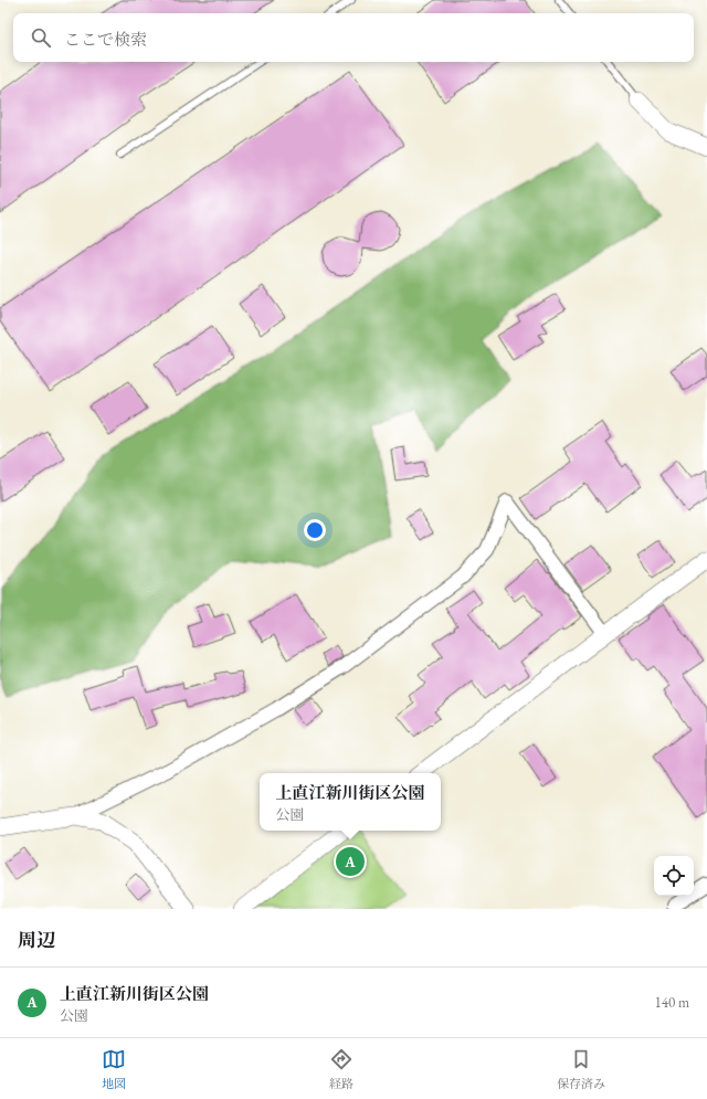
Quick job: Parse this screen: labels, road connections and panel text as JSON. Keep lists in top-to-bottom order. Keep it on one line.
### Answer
{"page":{"search":"ここで検索","popup":["上直江新川街区公園","公園"],"pins":"A","heading":"周辺","list":[{"mark":"A","name":"上直江新川街区公園","note":"公園","value":"140 m"}],"nav":["地図","経路","保存済み"]}}
